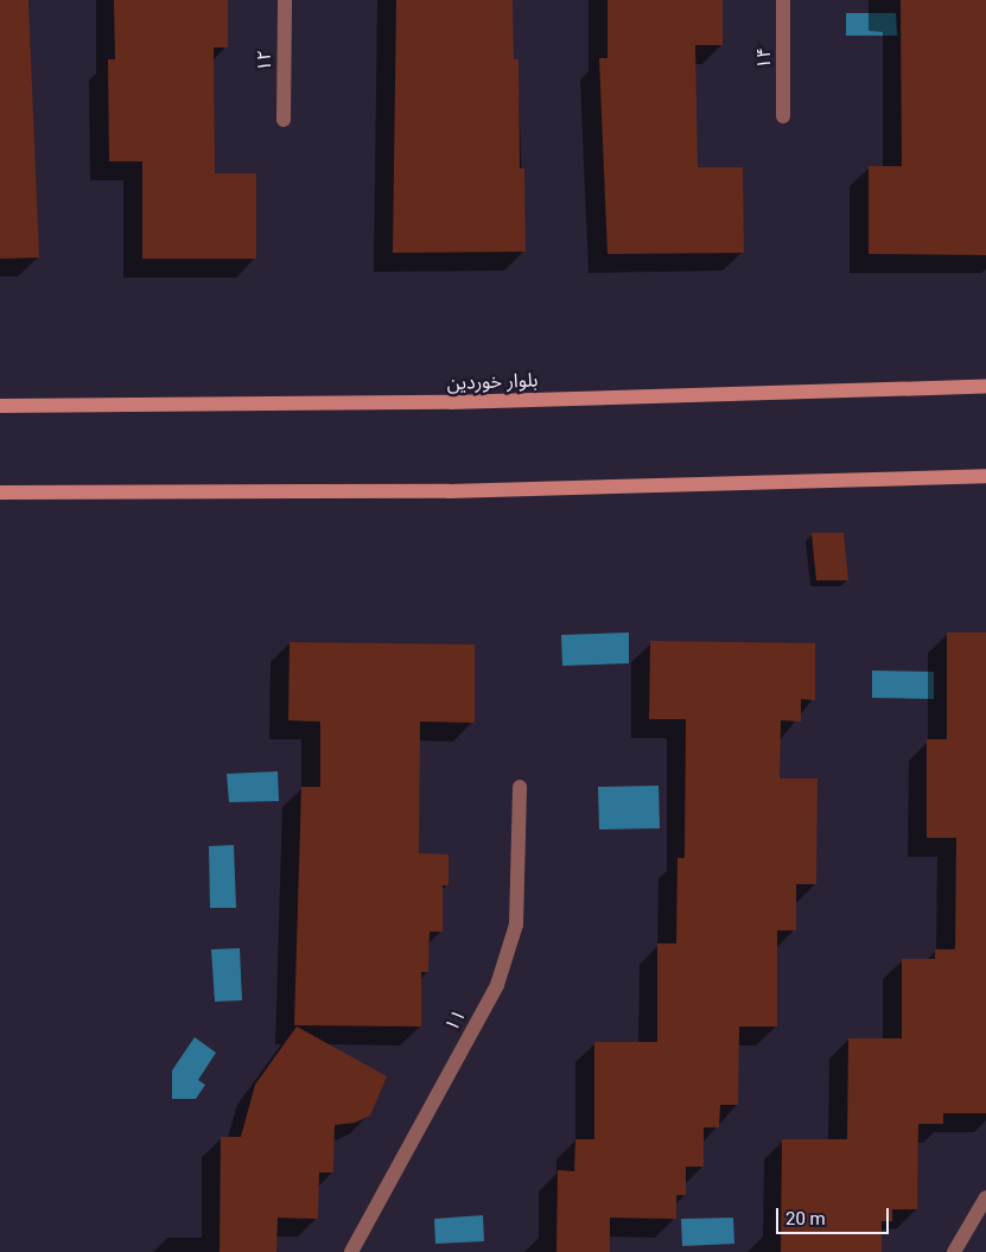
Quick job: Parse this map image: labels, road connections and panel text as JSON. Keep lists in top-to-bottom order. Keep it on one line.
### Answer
{"streets":{"main road":["بلوار خوردین"],"street":["۱۴","۱۲","۱۱"]},"scale_bar":"20 m"}
